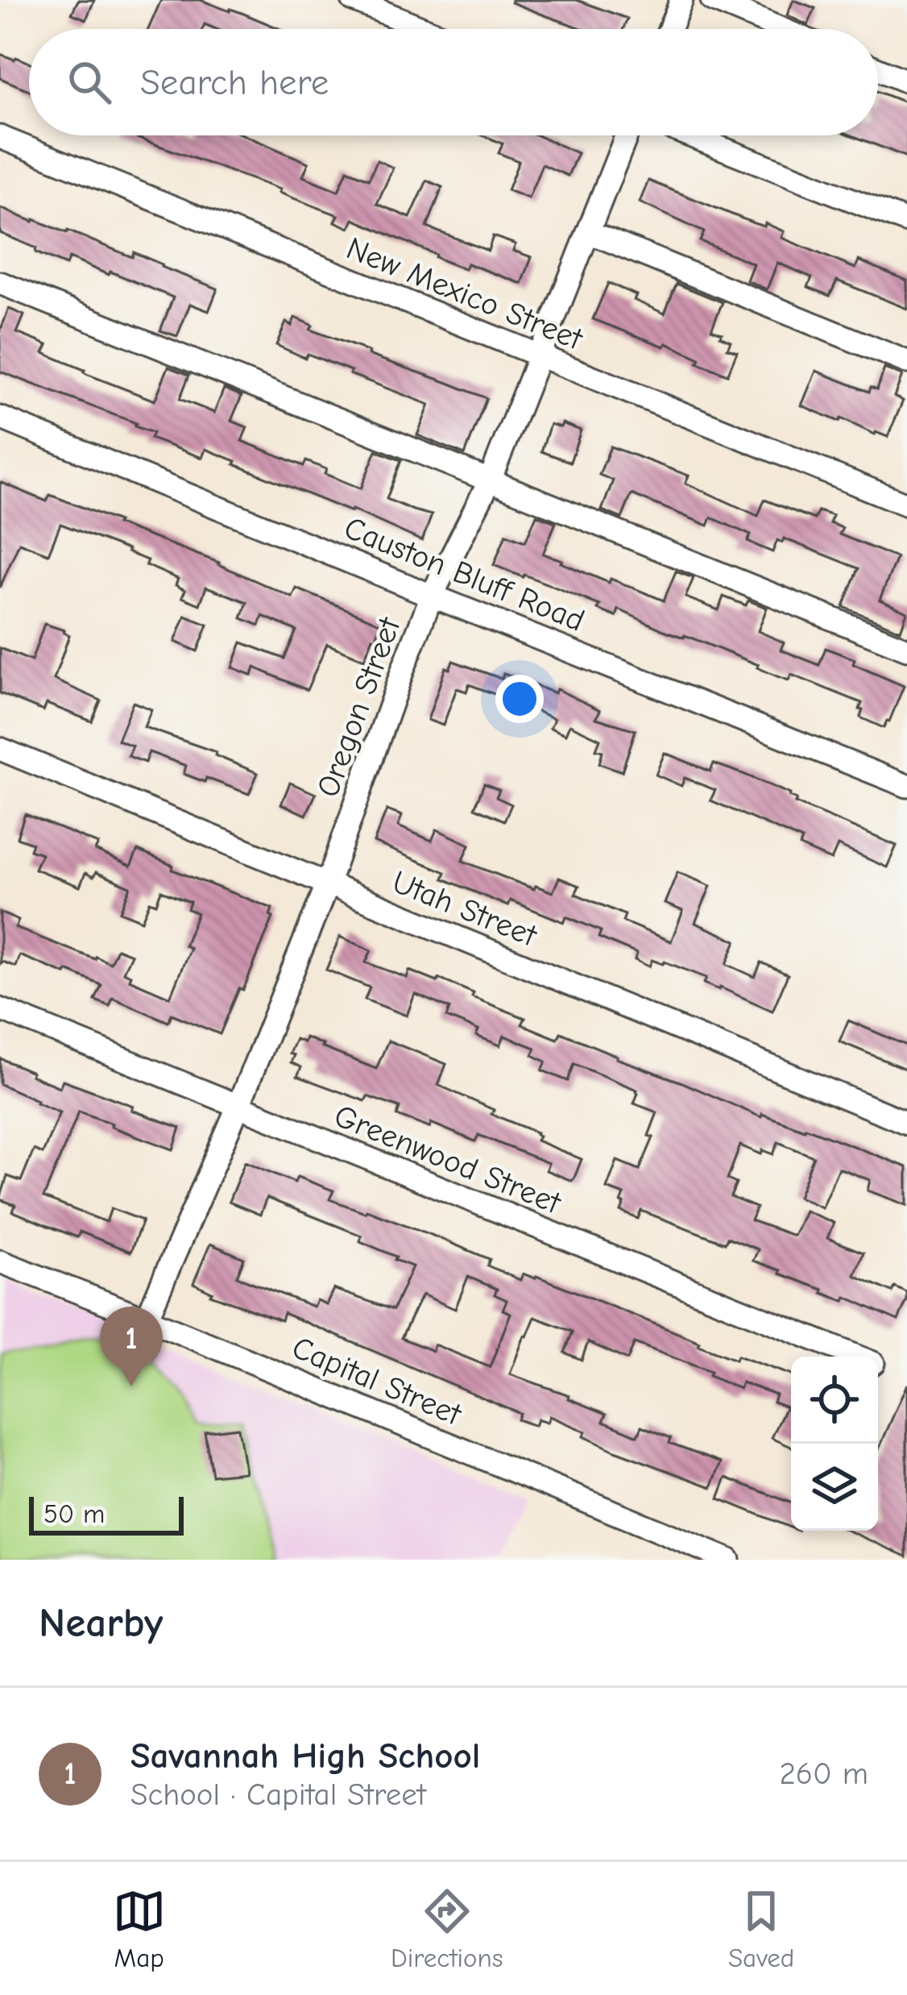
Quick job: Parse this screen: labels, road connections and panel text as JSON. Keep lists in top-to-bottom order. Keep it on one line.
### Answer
{"streets":{"street":["New Mexico Street","Causton Bluff Road","Oregon Street","Utah Street","Greenwood Street","Capital Street"]},"crossings":[["New Mexico Street","Oregon Street"],["Causton Bluff Road","Oregon Street"],["Oregon Street","Utah Street"],["Oregon Street","Greenwood Street"],["Oregon Street","Capital Street"]],"scale_bar":"50 m","page":{"search":"Search here","pins":"1","scale":"50 m","heading":"Nearby","list":[{"mark":"1","name":"Savannah High School","note":"School · Capital Street","value":"260 m"}],"nav":["Map","Directions","Saved"]}}
